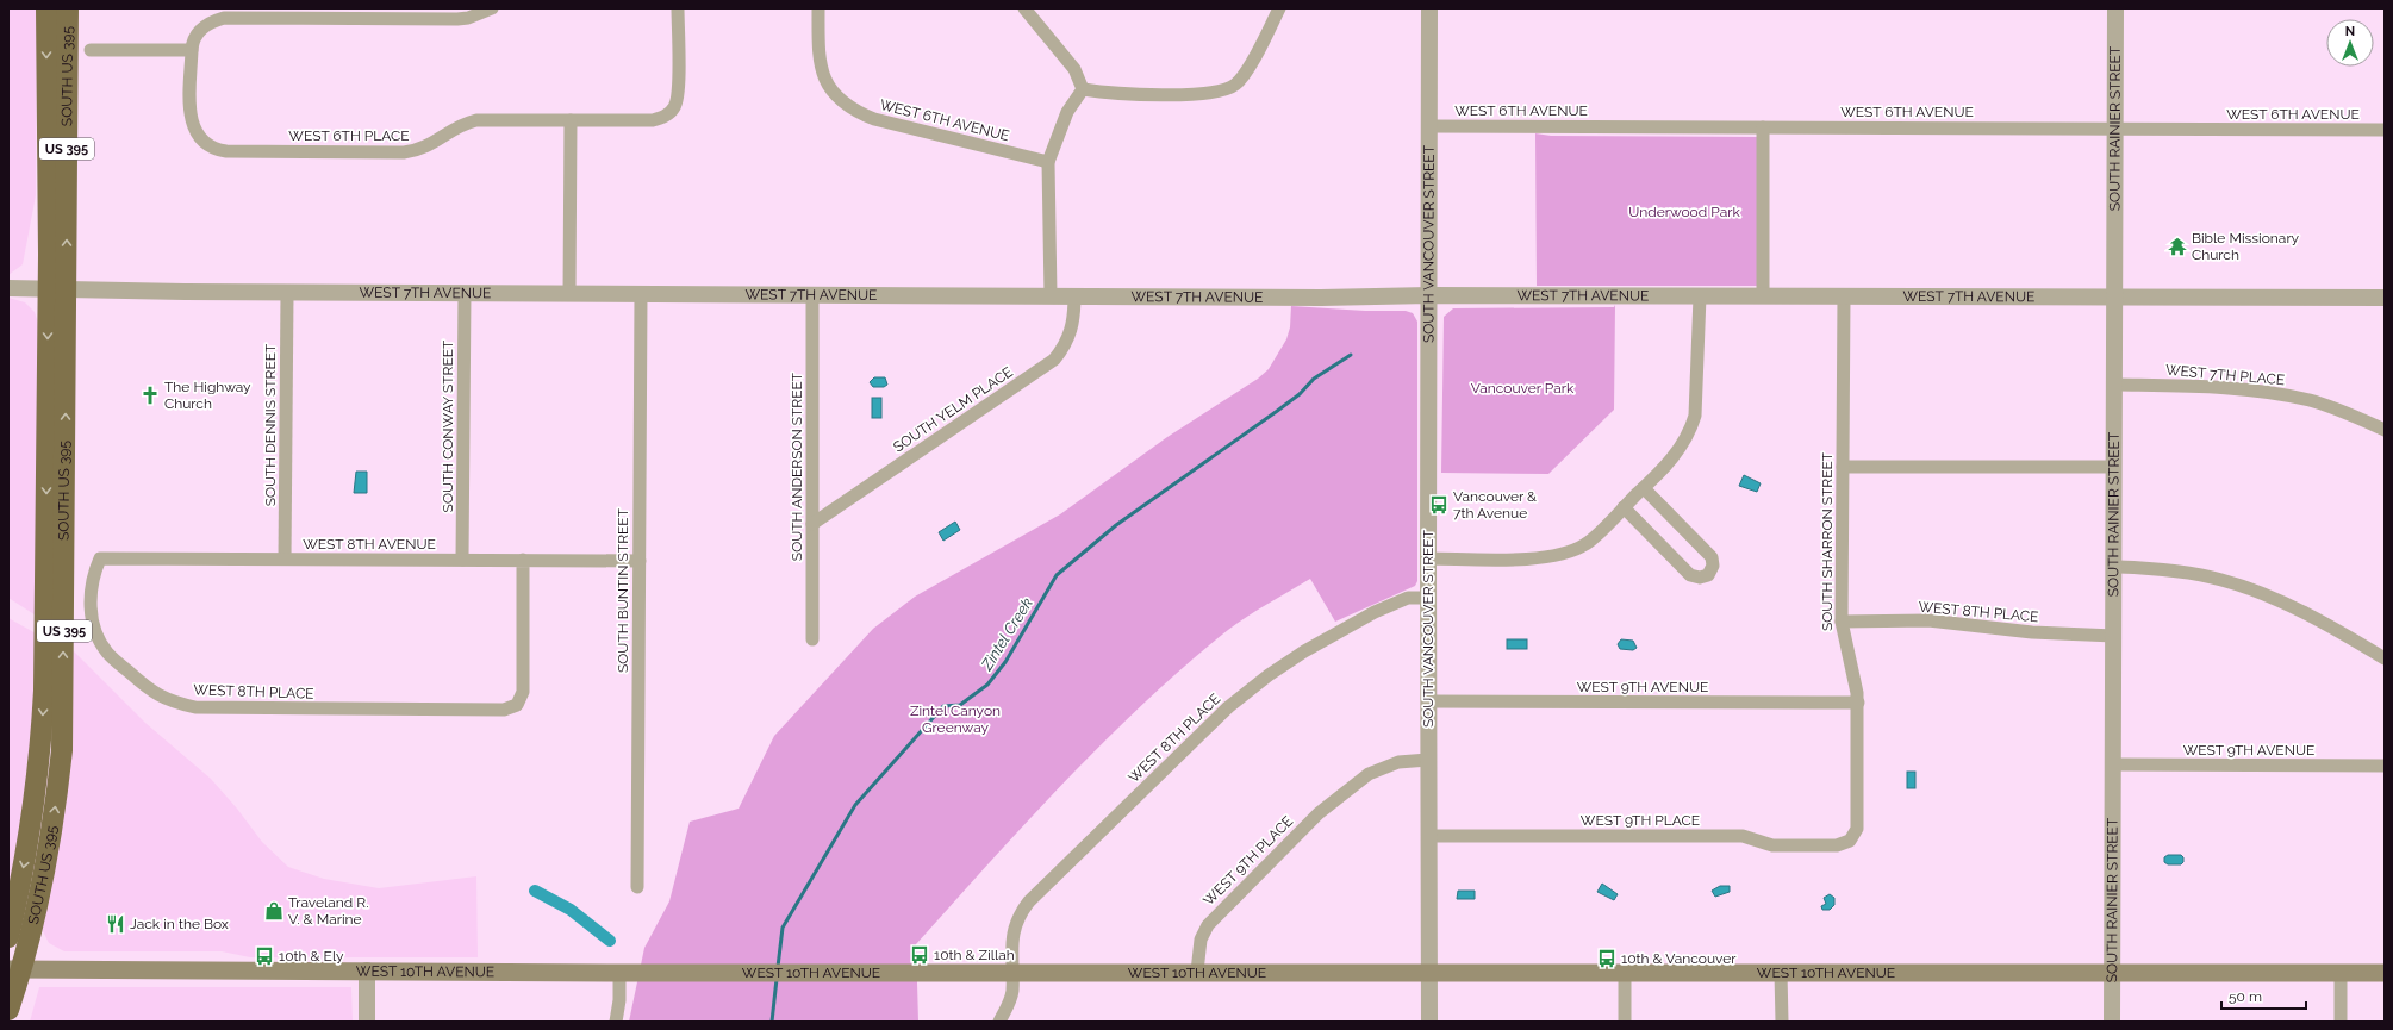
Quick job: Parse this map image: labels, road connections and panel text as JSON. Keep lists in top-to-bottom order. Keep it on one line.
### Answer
{"streets":{"highway":["SOUTH US 395","US 395"],"main road":["WEST 10TH AVENUE"],"street":["WEST 6TH AVENUE","SOUTH RAINIER STREET","WEST 6TH PLACE","SOUTH VANCOUVER STREET","WEST 7TH AVENUE","WEST 7TH PLACE","SOUTH YELM PLACE","SOUTH DENNIS STREET","SOUTH CONWAY STREET","SOUTH ANDERSON STREET","SOUTH SHARRON STREET","WEST 8TH AVENUE","SOUTH BUNTIN STREET","WEST 8TH PLACE","WEST 9TH AVENUE","WEST 9TH PLACE"]},"crossings":[["SOUTH US 395","US 395"],["SOUTH US 395","WEST 7TH AVENUE"],["SOUTH US 395","WEST 10TH AVENUE"],["WEST 6TH AVENUE","SOUTH RAINIER STREET"],["WEST 6TH AVENUE","SOUTH VANCOUVER STREET"],["SOUTH RAINIER STREET","WEST 7TH AVENUE"],["SOUTH RAINIER STREET","WEST 7TH PLACE"],["SOUTH RAINIER STREET","WEST 8TH PLACE"],["SOUTH RAINIER STREET","WEST 9TH AVENUE"],["SOUTH RAINIER STREET","WEST 10TH AVENUE"],["US 395","WEST 10TH AVENUE"],["SOUTH VANCOUVER STREET","WEST 7TH AVENUE"],["SOUTH VANCOUVER STREET","WEST 8TH PLACE"],["SOUTH VANCOUVER STREET","WEST 9TH AVENUE"],["SOUTH VANCOUVER STREET","WEST 9TH PLACE"],["SOUTH VANCOUVER STREET","WEST 10TH AVENUE"],["WEST 7TH AVENUE","SOUTH YELM PLACE"],["WEST 7TH AVENUE","SOUTH DENNIS STREET"],["WEST 7TH AVENUE","SOUTH CONWAY STREET"],["WEST 7TH AVENUE","SOUTH ANDERSON STREET"],["WEST 7TH AVENUE","SOUTH SHARRON STREET"],["WEST 7TH AVENUE","SOUTH BUNTIN STREET"],["SOUTH YELM PLACE","SOUTH ANDERSON STREET"],["SOUTH DENNIS STREET","WEST 8TH AVENUE"],["SOUTH CONWAY STREET","WEST 8TH AVENUE"],["SOUTH SHARRON STREET","WEST 8TH PLACE"],["SOUTH SHARRON STREET","WEST 9TH AVENUE"],["SOUTH SHARRON STREET","WEST 9TH PLACE"],["WEST 8TH AVENUE","SOUTH BUNTIN STREET"],["WEST 8TH AVENUE","WEST 8TH PLACE"],["WEST 8TH PLACE","WEST 10TH AVENUE"],["WEST 9TH PLACE","WEST 10TH AVENUE"]],"water":["Zintel Creek"],"parks":["Underwood Park","Vancouver Park","Zintel Canyon Greenway"],"places":{"temple":["Bible Missionary Church"],"church":["The Highway Church"],"bus stop":["Vancouver & 7th Avenue","10th & Zillah","10th & Ely","10th & Vancouver"],"shop":["Traveland R. V. & Marine"],"restaurant":["Jack in the Box"]},"scale_bar":"50 m","north":"top"}
